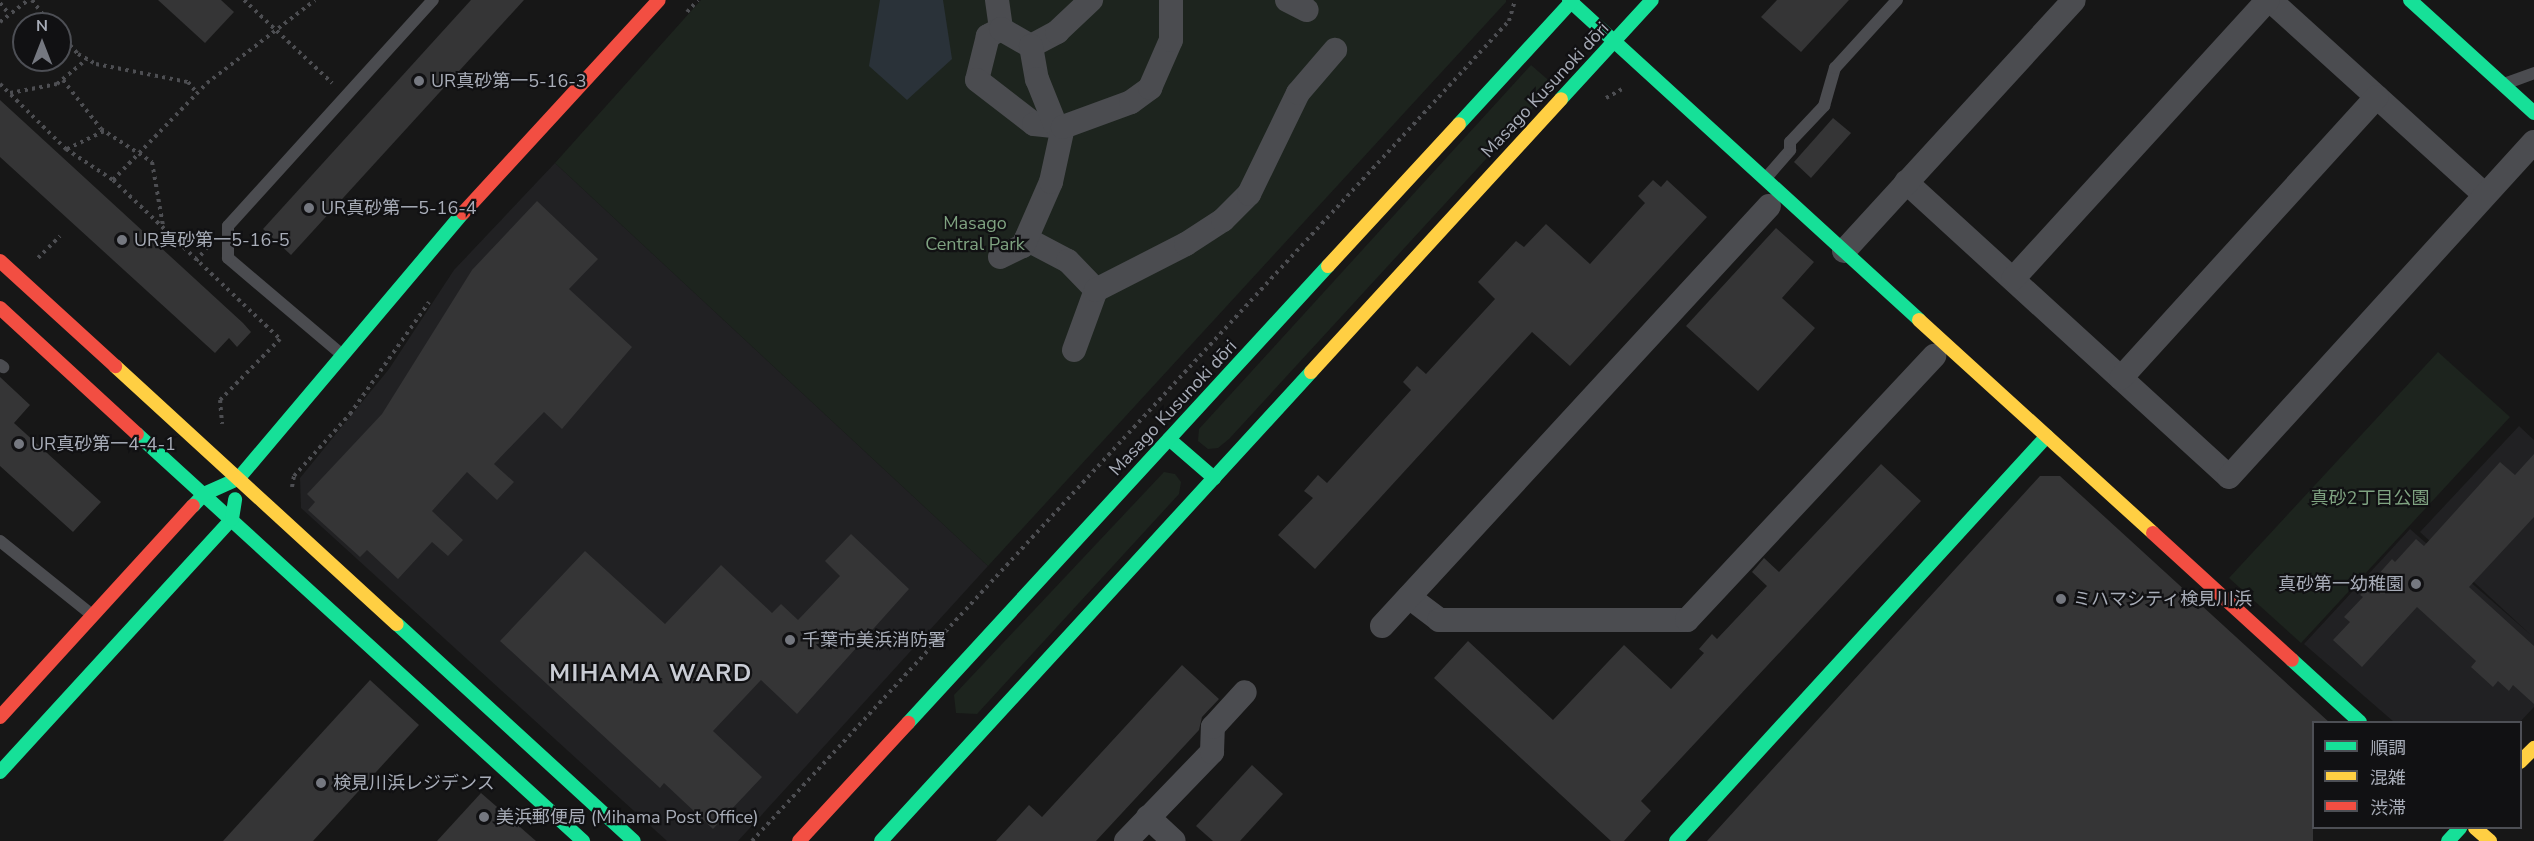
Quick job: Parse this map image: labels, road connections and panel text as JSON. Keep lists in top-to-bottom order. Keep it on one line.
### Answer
{"streets":{"street":["Masago Kusunoki dōri"]},"districts":["MIHAMA WARD"],"parks":["Masago Central Park","真砂2丁目公園"],"places":["UR真砂第一5-16-3","UR真砂第一5-16-4","UR真砂第一5-16-5","UR真砂第一4-4-1","真砂第一幼稚園","ミハマシティ検見川浜","千葉市美浜消防署","検見川浜レジデンス","美浜郵便局 (Mihama Post Office)"],"legend":["順調","混雑","渋滞"],"north":"top"}
